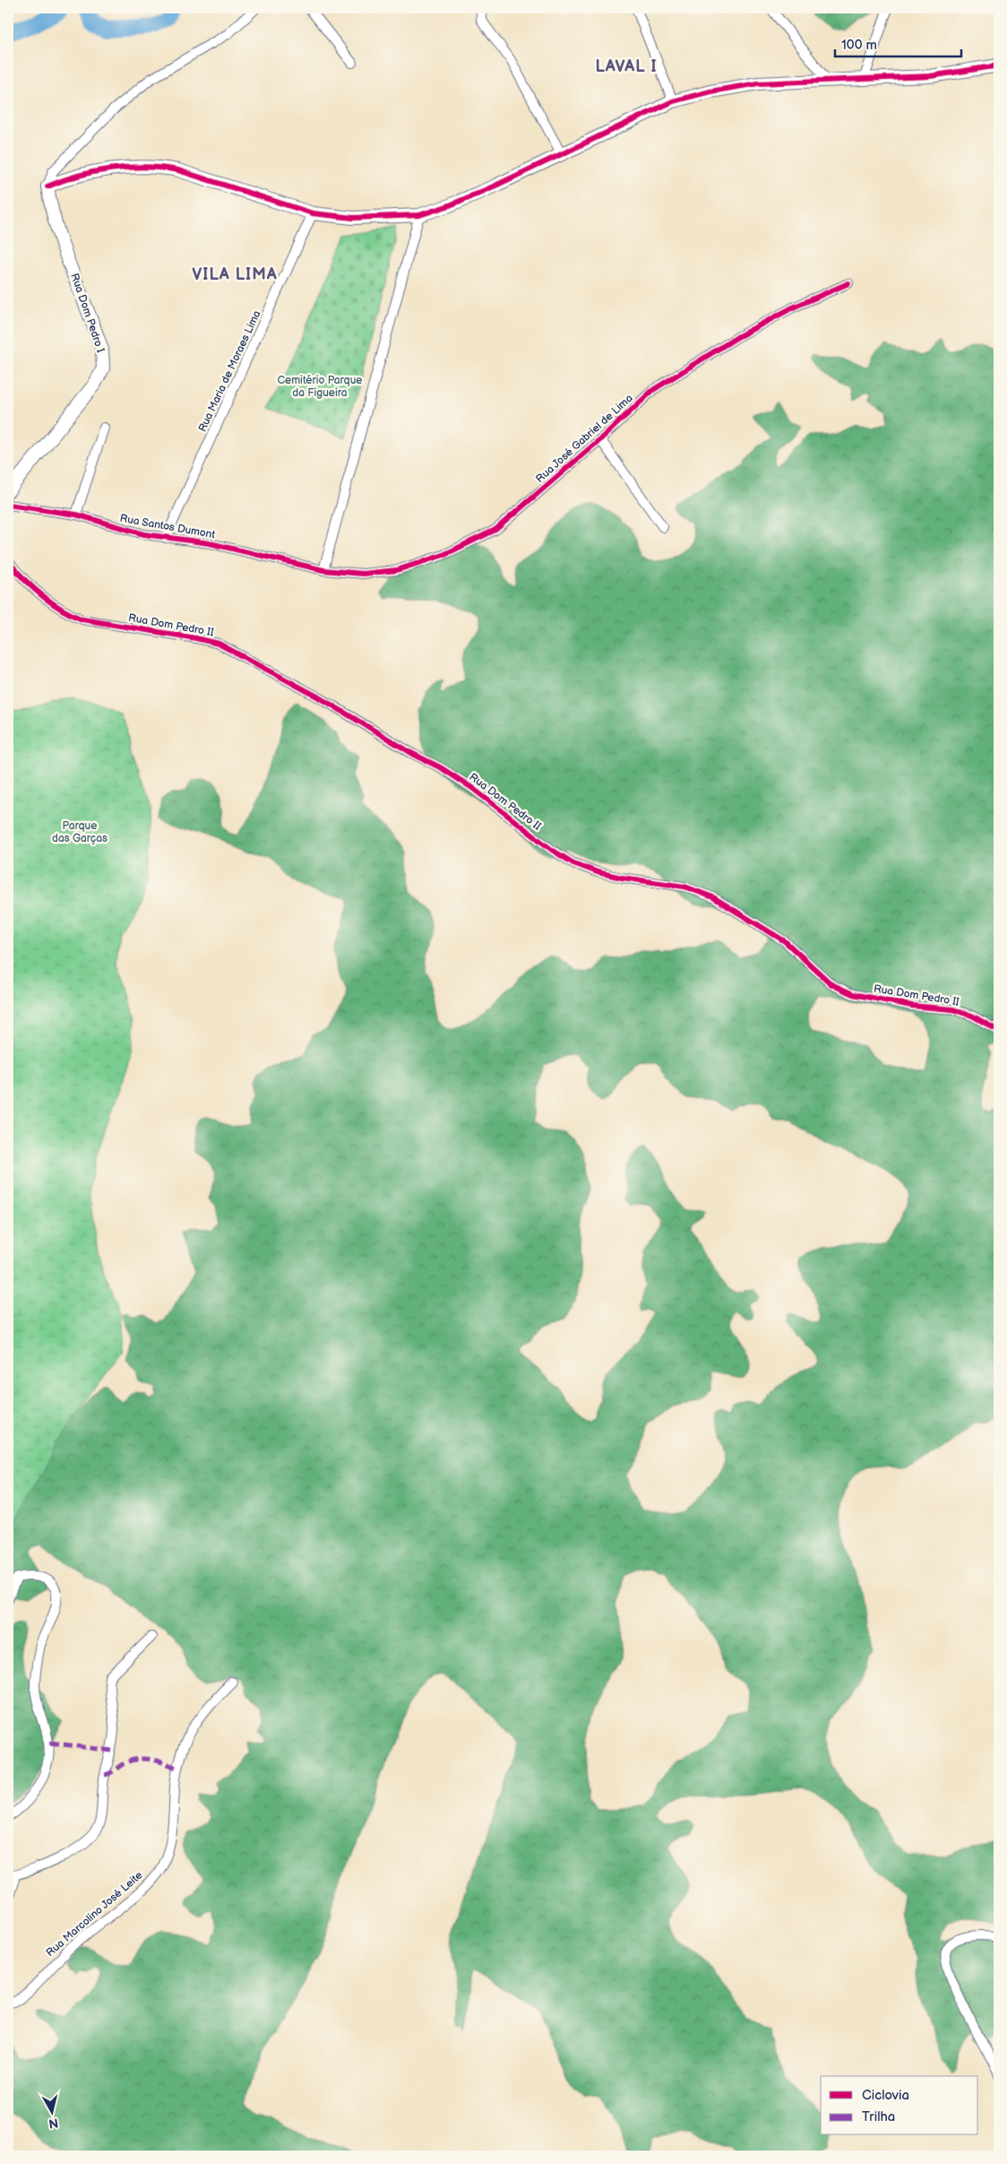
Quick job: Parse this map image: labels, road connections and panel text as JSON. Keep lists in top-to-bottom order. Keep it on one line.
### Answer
{"streets":{"street":["Rua Dom Pedro I","Rua Maria de Moraes Lima","Rua José Gabriel de Lima","Rua Santos Dumont","Rua Dom Pedro II","Rua Marcolino José Leite"]},"crossings":[["Rua Maria de Moraes Lima","Rua Santos Dumont"],["Rua José Gabriel de Lima","Rua Santos Dumont"]],"districts":["LAVAL I","VILA LIMA"],"parks":["Cemitério Parque da Figueira","Parque das Garças"],"legend":["Ciclovia","Trilha"],"scale_bar":"100 m","north":"bottom"}
